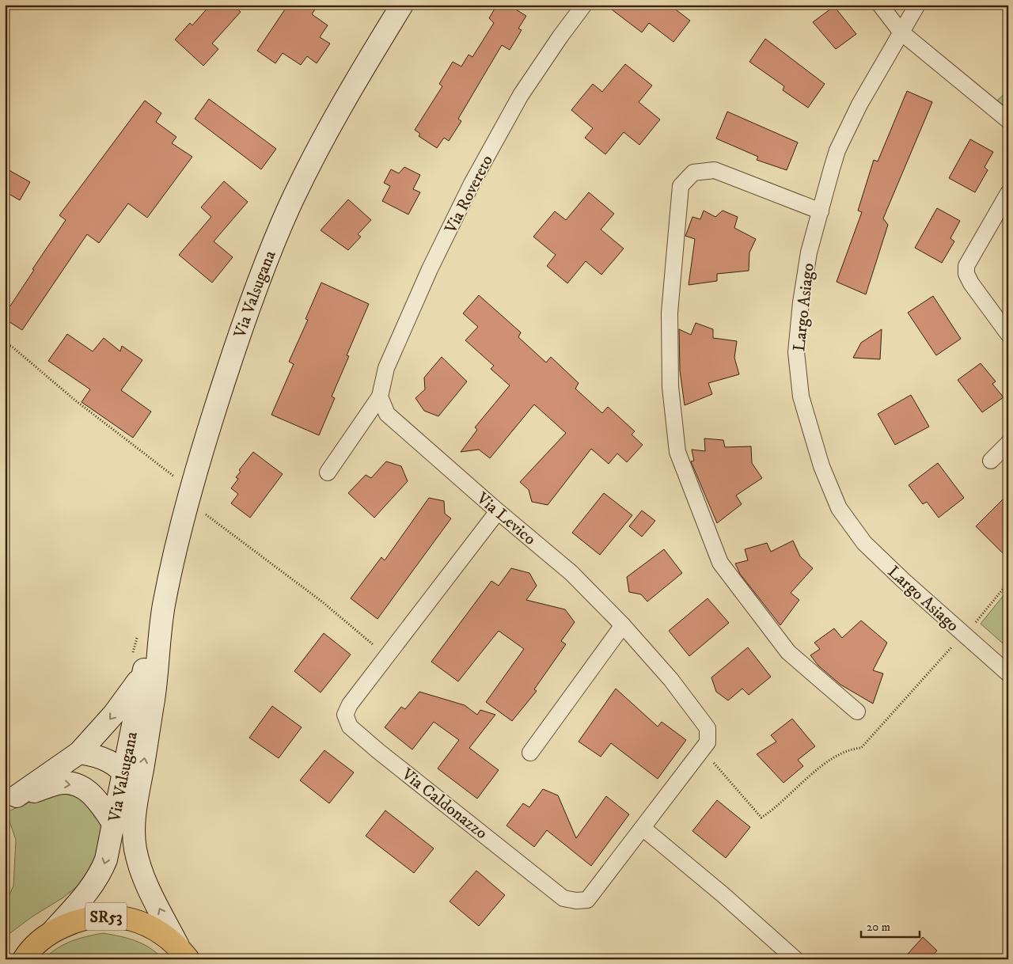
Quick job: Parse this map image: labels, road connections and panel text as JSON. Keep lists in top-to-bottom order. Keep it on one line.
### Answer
{"streets":{"main road":["Via Valsugana","SR53"],"street":["Via Rovereto","Largo Asiago","Via Levico","Via Caldonazzo"]},"crossings":[["Via Rovereto","Via Levico"],["Via Valsugana","SR53"],["Via Levico","Via Caldonazzo"]],"scale_bar":"20 m"}
